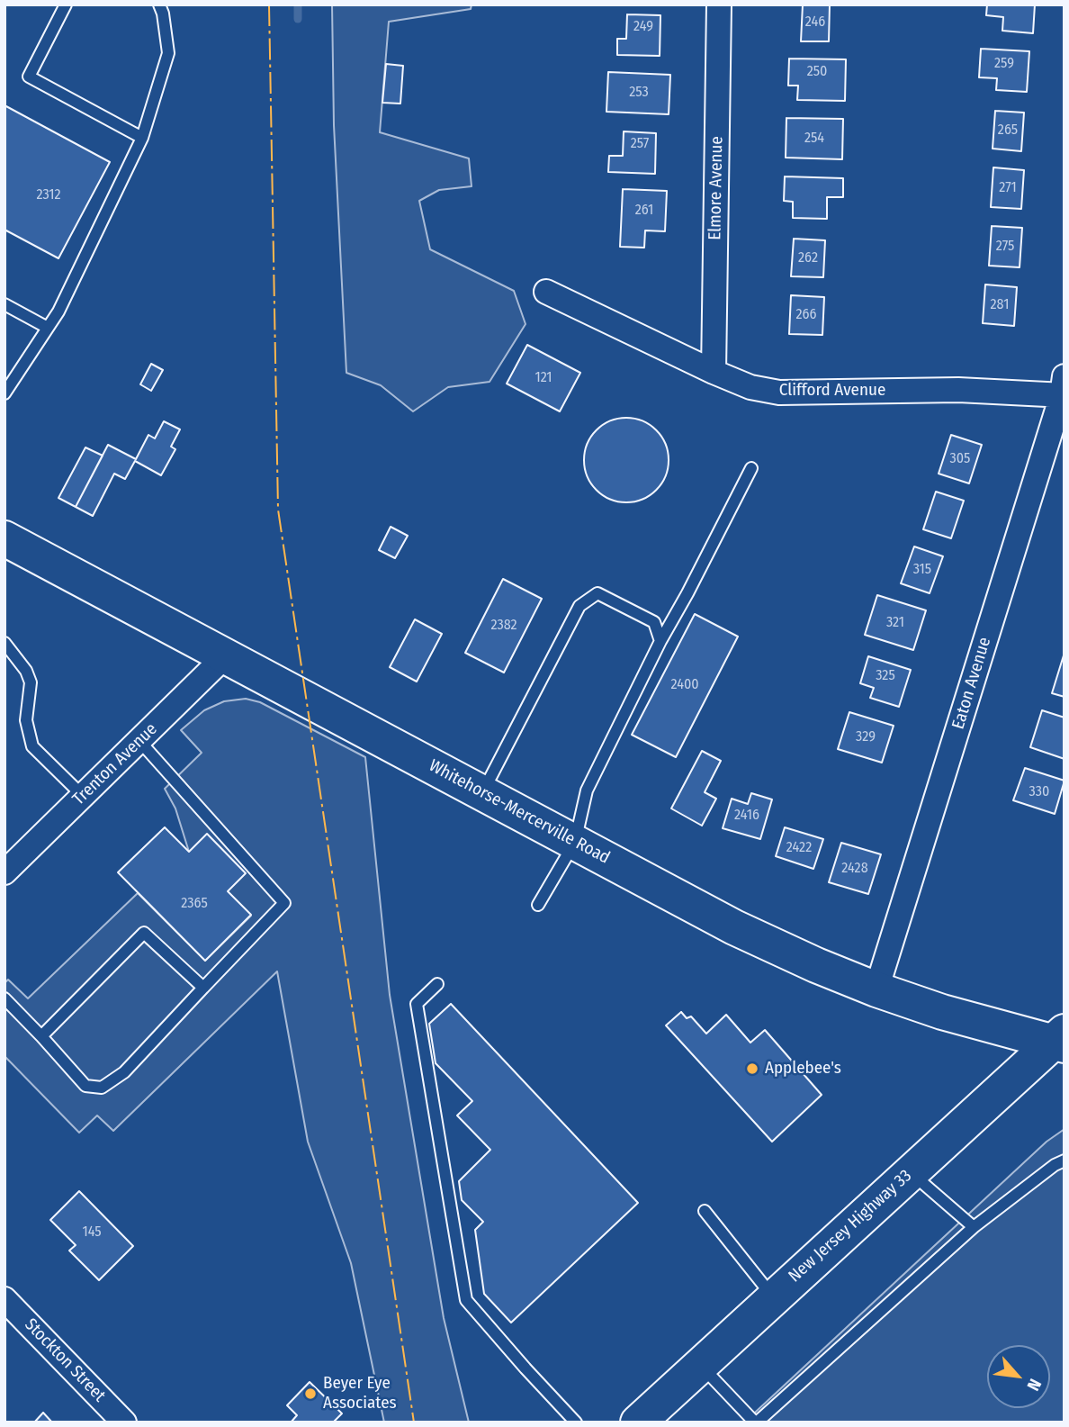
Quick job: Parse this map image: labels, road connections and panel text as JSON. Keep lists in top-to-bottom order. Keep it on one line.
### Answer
{"streets":{"main road":["Whitehorse-Mercerville Road","New Jersey Highway 33"],"street":["Elmore Avenue","Clifford Avenue","Eaton Avenue","Trenton Avenue","Stockton Street"]},"crossings":[["Elmore Avenue","Clifford Avenue"],["Clifford Avenue","Eaton Avenue"],["Eaton Avenue","Whitehorse-Mercerville Road"],["Trenton Avenue","Whitehorse-Mercerville Road"],["Whitehorse-Mercerville Road","New Jersey Highway 33"]],"places":["Applebee's","Beyer Eye Associates"],"house_numbers":["246","249","259","250","253","265","254","257","271","2312","261","275","262","281","266","121","305","315","321","2382","325","2400","329","330","2416","2422","2428","2365","145"],"north":"bottom right"}
